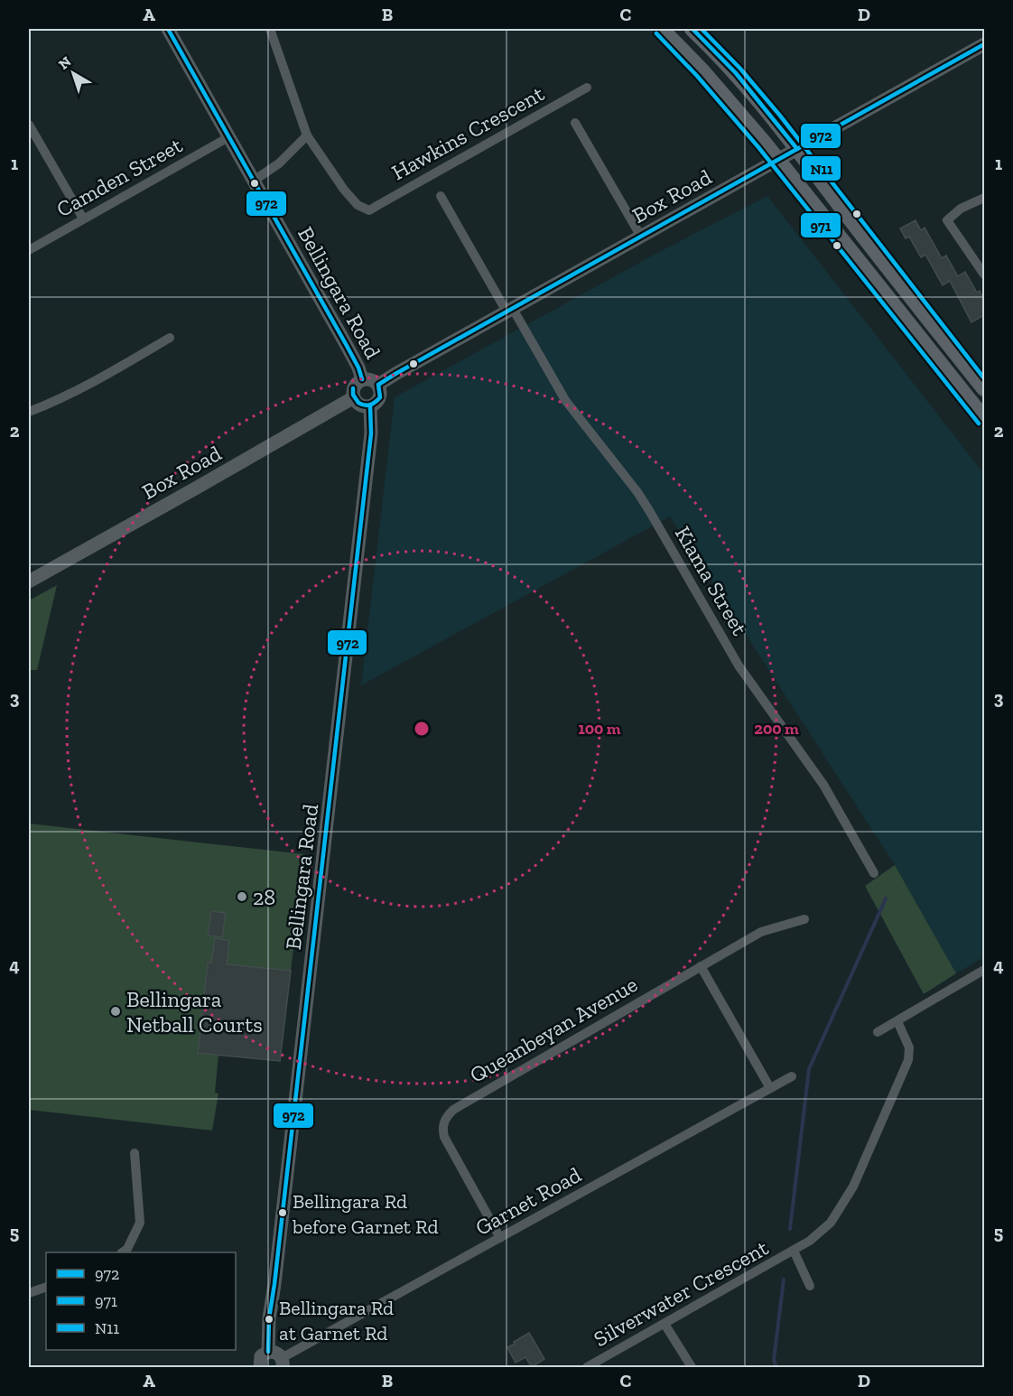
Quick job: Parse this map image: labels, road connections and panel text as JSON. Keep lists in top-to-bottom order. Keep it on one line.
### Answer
{"streets":{"street":["Hawkins Crescent","Camden Street","Box Road","Bellingara Road","Kiama Street","Queanbeyan Avenue","Garnet Road","Silverwater Crescent"]},"crossings":[["Camden Street","Bellingara Road"],["Box Road","Bellingara Road"],["Box Road","Kiama Street"],["Queanbeyan Avenue","Garnet Road"]],"places":["28","Bellingara Netball Courts","Bellingara Rd before Garnet Rd","Bellingara Rd at Garnet Rd"],"lines":["transit line 972","transit line N11","transit line 971"],"legend":["972","971","N11"],"north":"top left","grid":{"columns":["A","B","C","D"],"rows":["1","2","3","4","5"]},"rings":["100 m","200 m"]}
